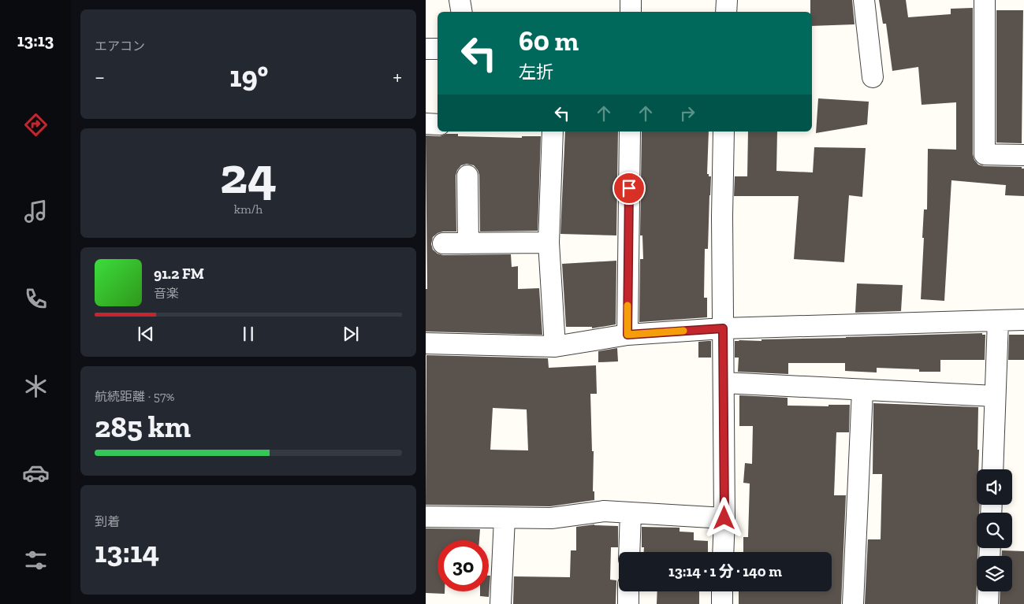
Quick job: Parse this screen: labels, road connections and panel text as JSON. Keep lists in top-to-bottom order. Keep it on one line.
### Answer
{"page":{"tabs":"13:13","tile":["エアコン",["24","km/h"],["航続距離 · 57%","285 km"],["到着","13:14"]],"turn":["60 m","左折"],"heat":["−","19°","+"],"song":["91.2 FM","音楽"],"limit":"30","trip":"13:14 · 1 分 · 140 m"}}
